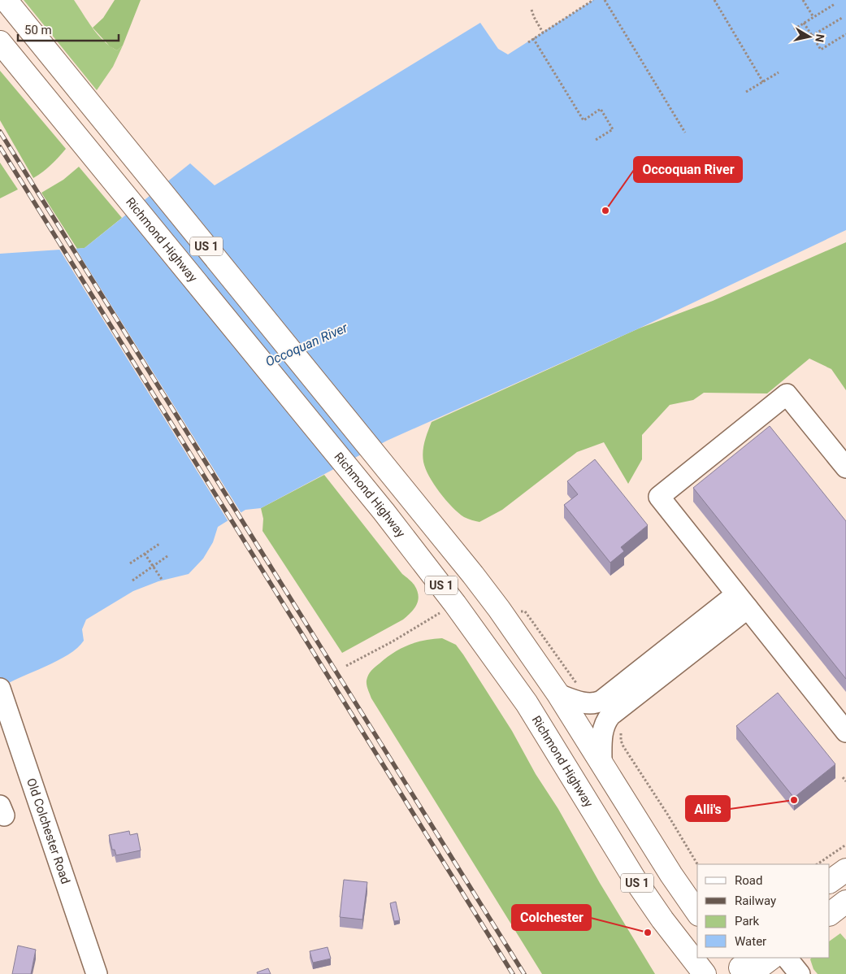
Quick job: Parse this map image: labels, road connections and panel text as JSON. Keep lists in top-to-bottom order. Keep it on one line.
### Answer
{"streets":{"main road":["Richmond Highway","US 1"],"street":["Old Colchester Road"]},"water":["Occoquan River"],"places":["Occoquan River","Alli's","Colchester"],"legend":["Road","Railway","Park","Water"],"scale_bar":"50 m","north":"right"}
